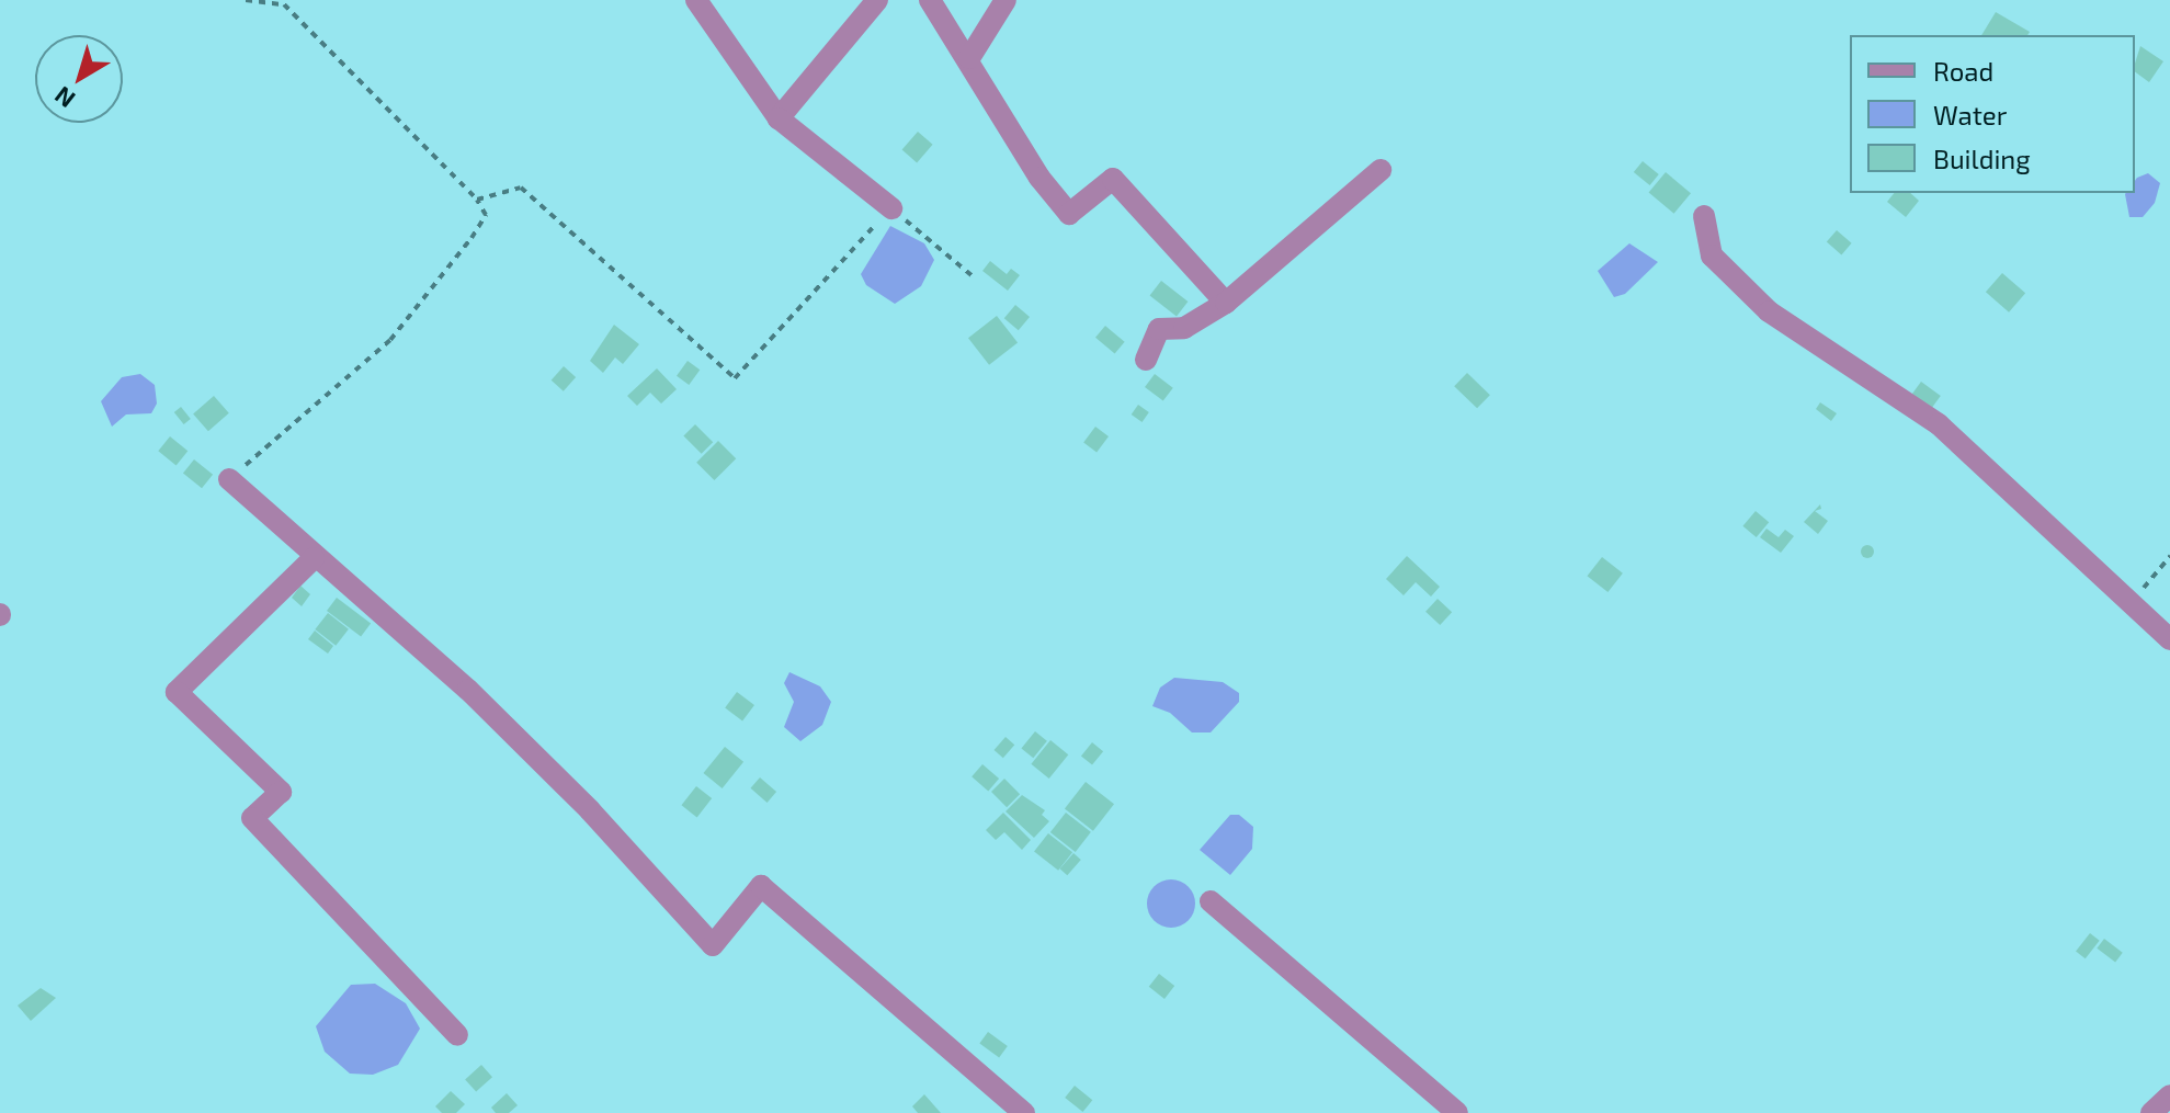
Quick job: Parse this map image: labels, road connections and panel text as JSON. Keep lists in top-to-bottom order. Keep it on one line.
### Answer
{"legend":["Road","Water","Building"],"north":"bottom left"}
